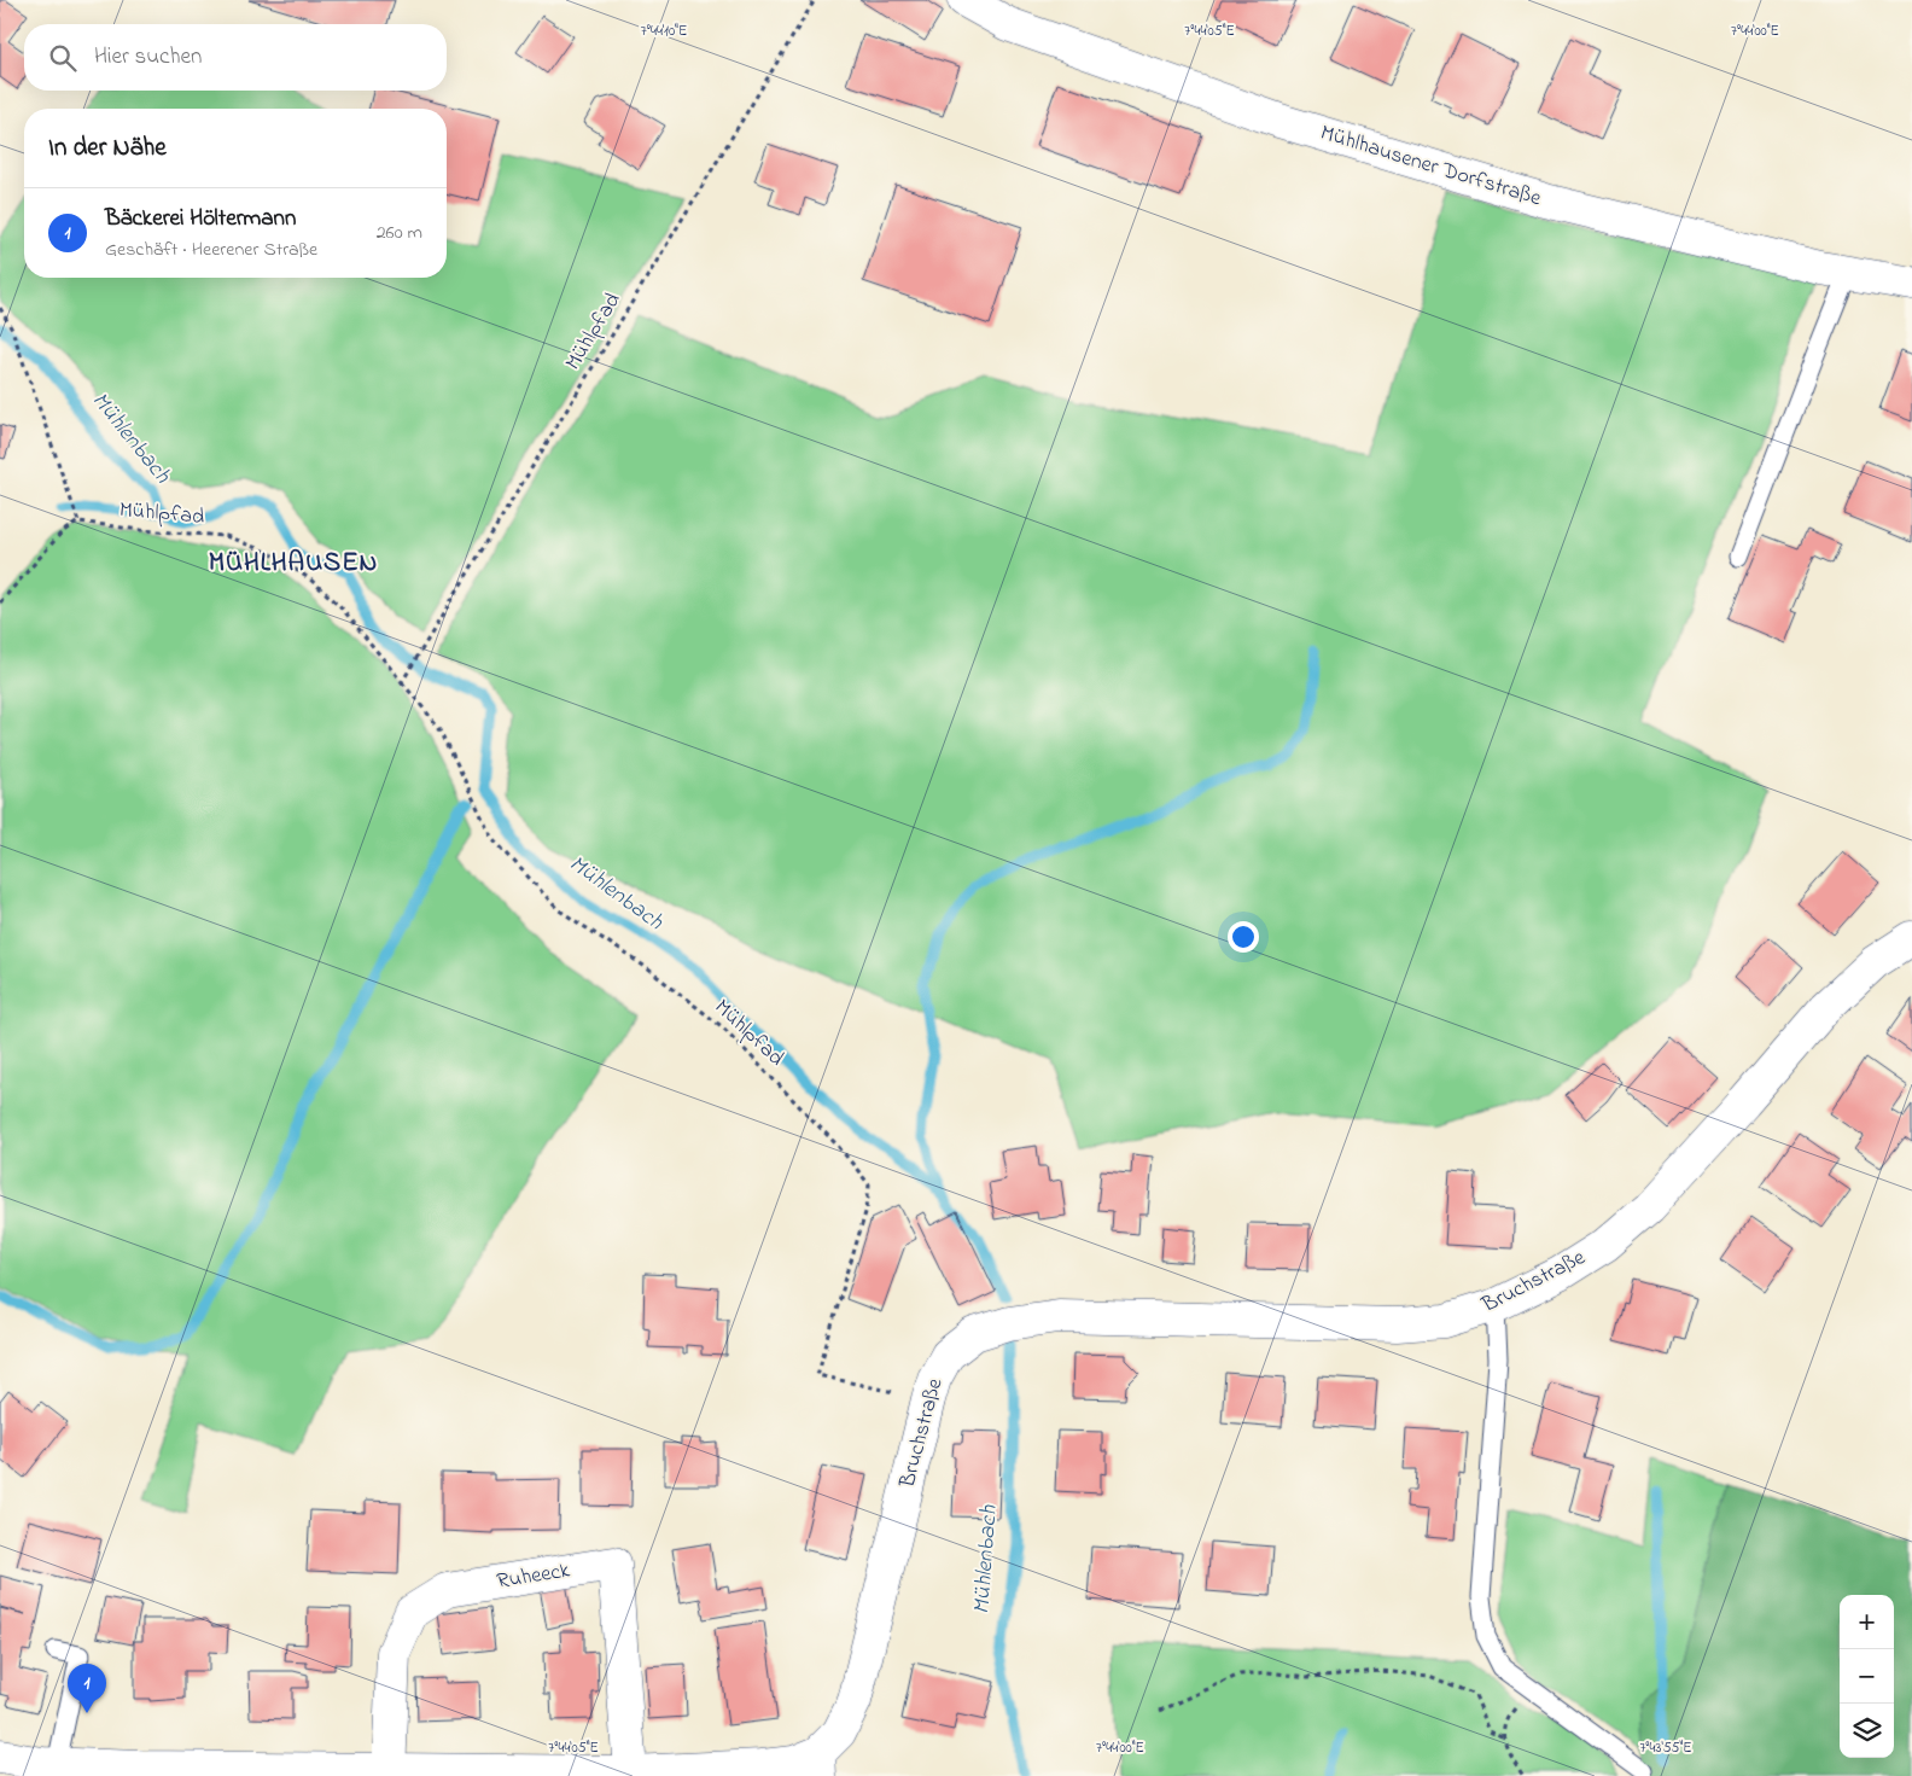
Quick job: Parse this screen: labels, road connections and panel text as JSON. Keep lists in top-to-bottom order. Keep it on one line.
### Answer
{"streets":{"street":["Mühlhausener Dorfstraße","Bruchstraße","Ruheeck"],"path":["Mühlpfad"]},"crossings":[["Mühlpfad","Bruchstraße"],["Bruchstraße","Ruheeck"]],"districts":["MÜHLHAUSEN"],"water":["Mühlenbach"],"page":{"search":"Hier suchen","heading":"In der Nähe","list":[{"mark":"1","name":"Bäckerei Höltermann","note":"Geschäft · Heerener Straße","value":"260 m"}],"map_buttons":["+","−"],"pins":"1"},"coordinates":["7°44'10\"E","7°44'05\"E","7°44'00\"E","7°43'55\"E"]}
